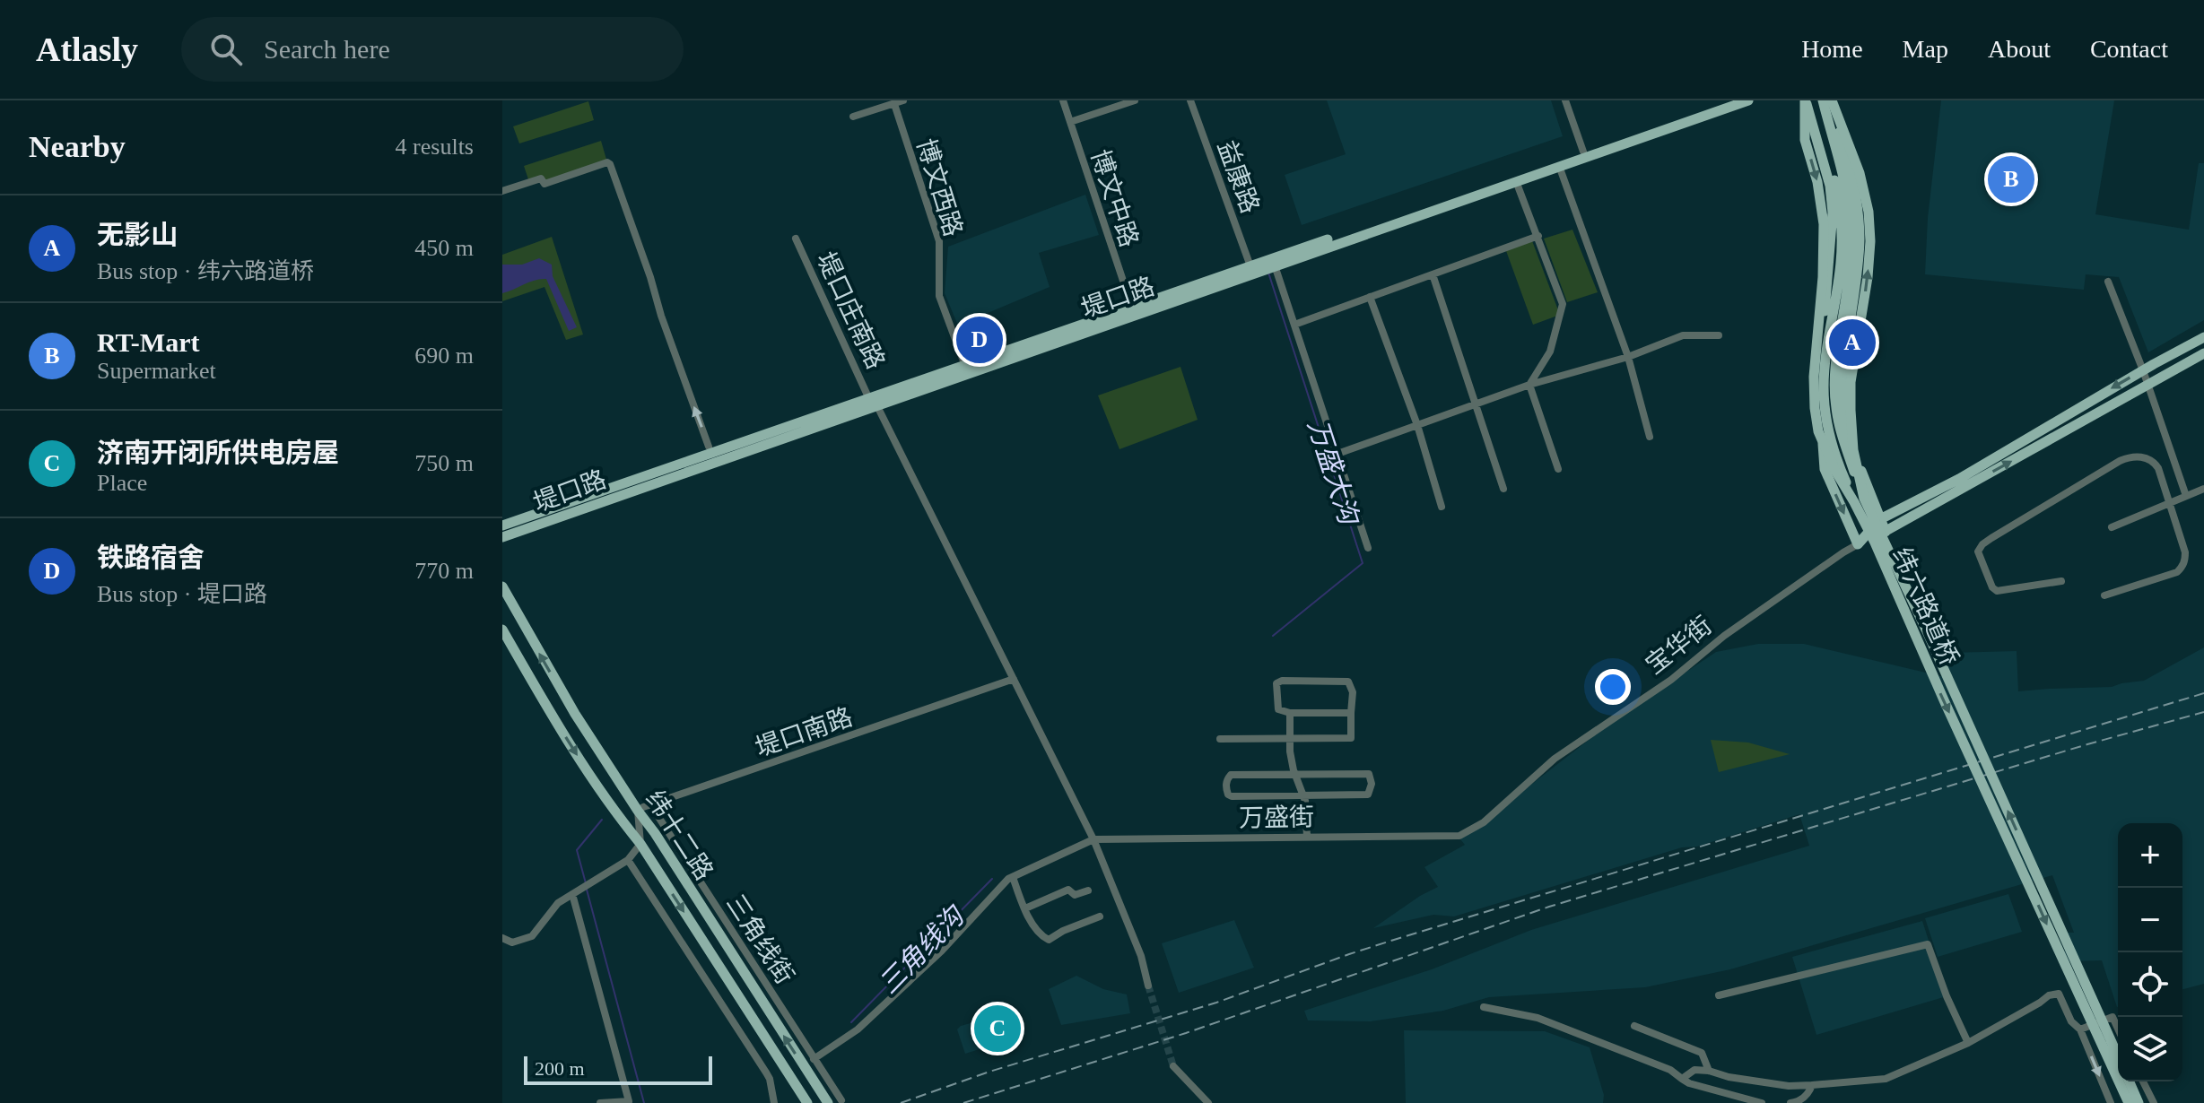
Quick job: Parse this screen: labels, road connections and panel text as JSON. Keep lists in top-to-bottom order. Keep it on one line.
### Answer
{"streets":{"main road":["堤口路","纬六路道桥","宝华街","纬十二路"],"street":["益康路","博文西路","博文中路","堤口庄南路","堤口南路","万盛街","三角线街"]},"crossings":[["益康路","堤口路"],["博文西路","堤口路"],["博文中路","堤口路"],["堤口路","堤口庄南路"],["宝华街","万盛街"],["堤口南路","纬十二路"],["堤口南路","三角线街"]],"water":["万盛大沟","三角线沟"],"scale_bar":"200 m","page":{"header":"Atlasly","search":"Search here","nav":["Home","Map","About","Contact"],"heading":["Nearby","4 results"],"pins":["B","D","A","C"],"list":[{"mark":"A","name":"无影山","note":"Bus stop · 纬六路道桥","value":"450 m"},{"mark":"B","name":"RT-Mart","note":"Supermarket","value":"690 m"},{"mark":"C","name":"济南开闭所供电房屋","note":"Place","value":"750 m"},{"mark":"D","name":"铁路宿舍","note":"Bus stop · 堤口路","value":"770 m"}],"map_buttons":["+","−"],"scale":"200 m"}}
